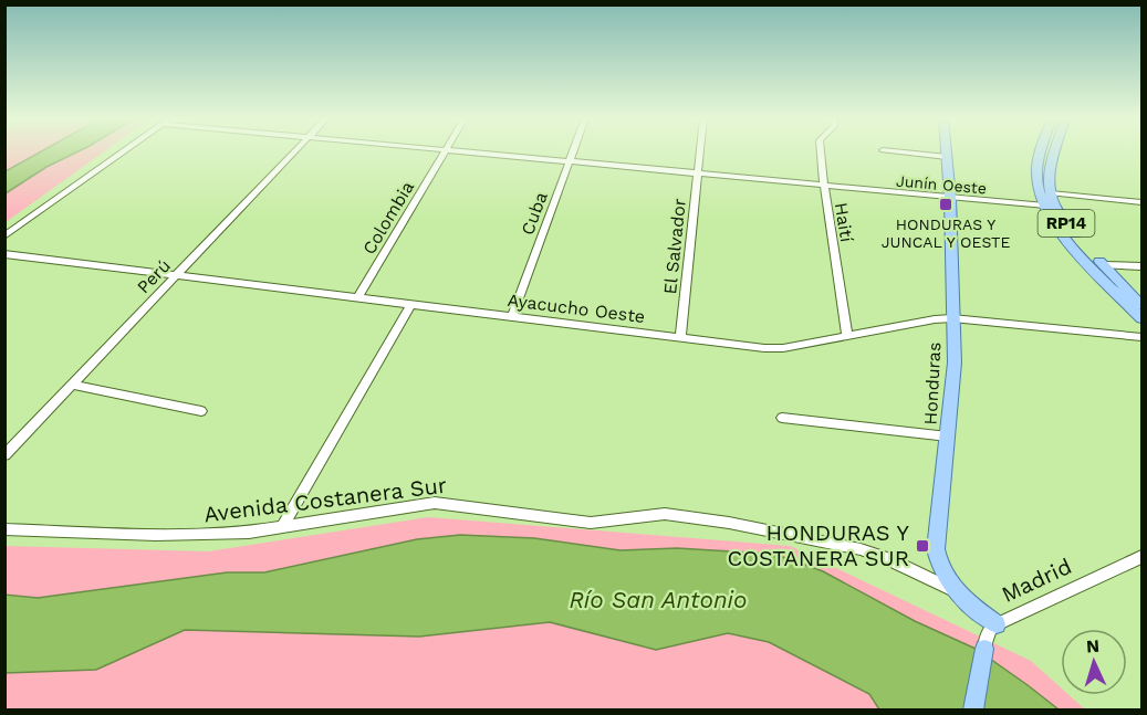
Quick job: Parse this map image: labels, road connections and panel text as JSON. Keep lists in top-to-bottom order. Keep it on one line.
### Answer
{"streets":{"main road":["RP14","Honduras","Madrid"],"street":["Junín Oeste","Cuba","Colombia","Haití","El Salvador","Perú","Ayacucho Oeste","Avenida Costanera Sur"]},"crossings":[["Junín Oeste","Cuba"],["Junín Oeste","Haití"],["Junín Oeste","RP14"],["Junín Oeste","El Salvador"],["Junín Oeste","Honduras"],["Cuba","Ayacucho Oeste"],["Colombia","Ayacucho Oeste"],["Haití","Ayacucho Oeste"],["El Salvador","Ayacucho Oeste"],["Perú","Ayacucho Oeste"],["Ayacucho Oeste","Honduras"],["Honduras","Avenida Costanera Sur"],["Honduras","Madrid"]],"water":["Río San Antonio"],"places":{"transit":["HONDURAS Y JUNCAL Y OESTE","HONDURAS Y COSTANERA SUR"]},"north":"top"}
